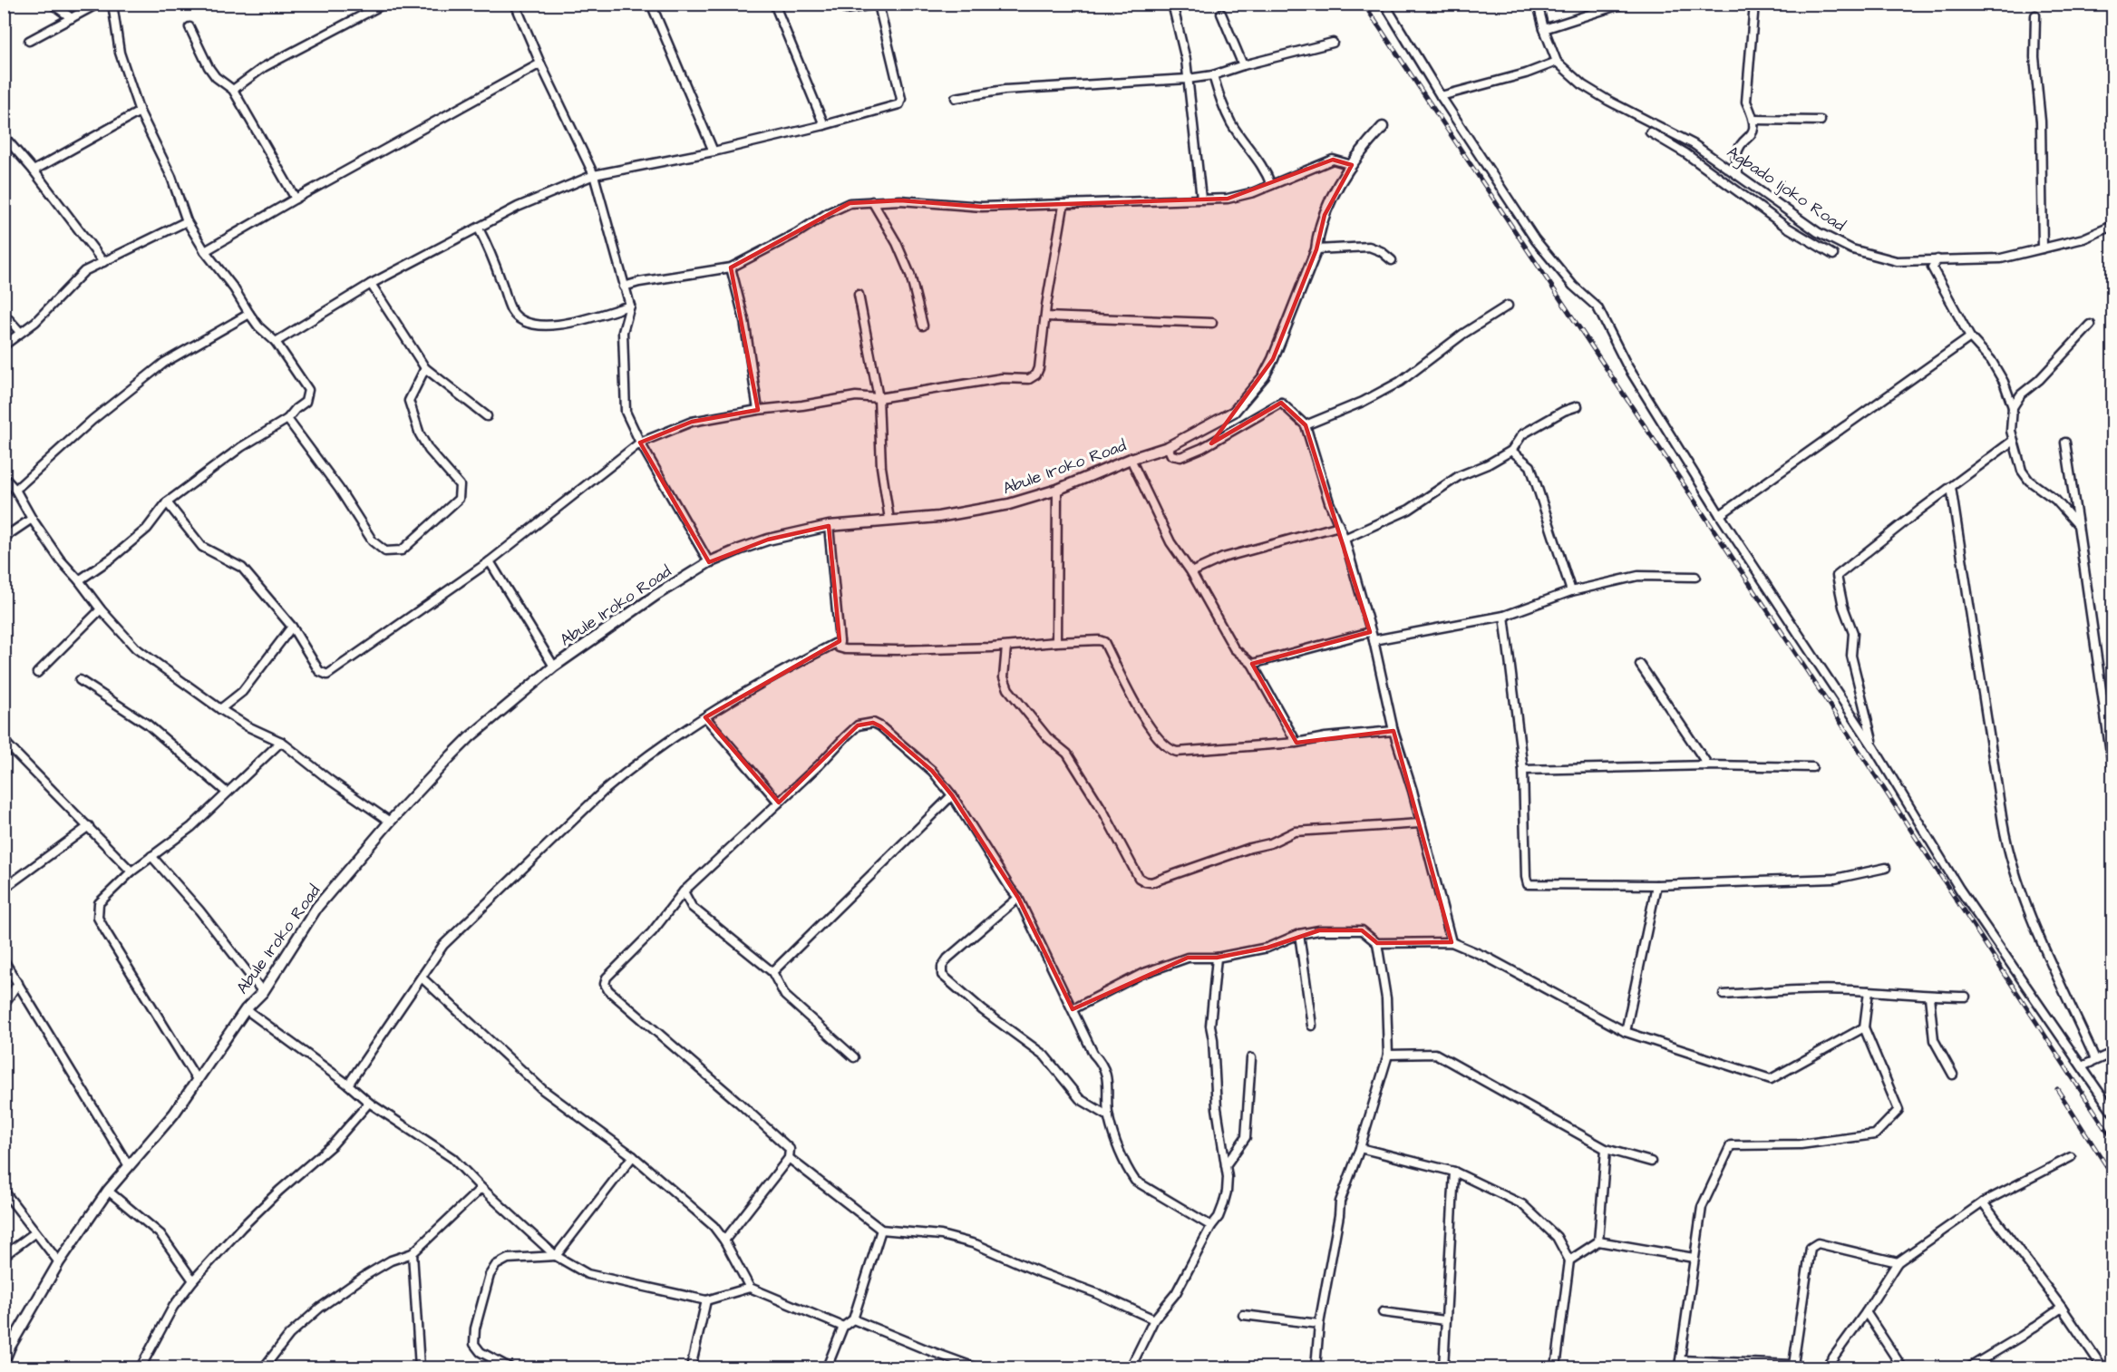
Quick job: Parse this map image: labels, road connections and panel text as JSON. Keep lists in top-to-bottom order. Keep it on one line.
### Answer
{"streets":{"street":["Agbado Ijoko Road","Abule Iroko Road"]}}
